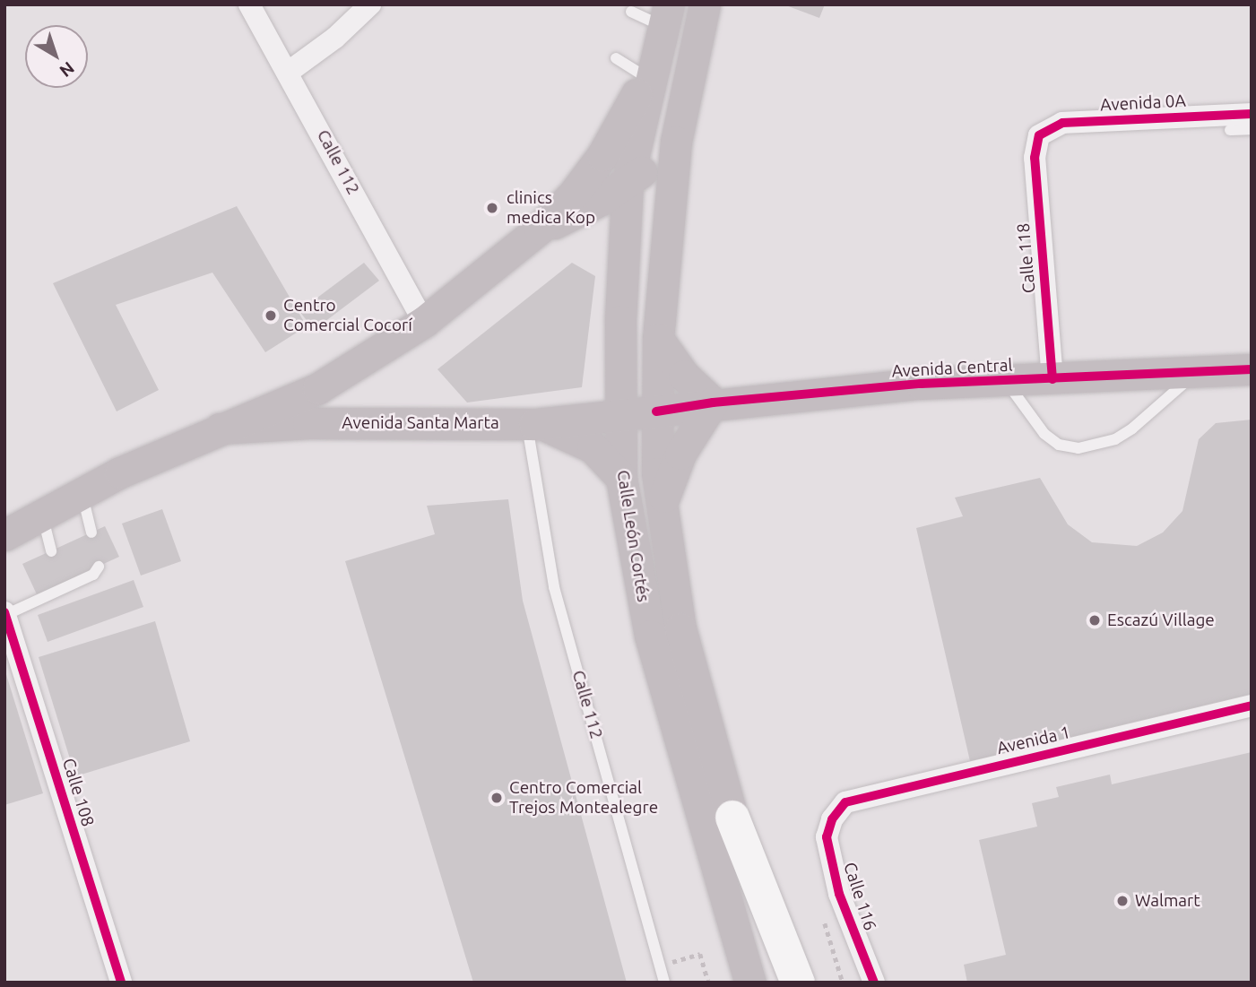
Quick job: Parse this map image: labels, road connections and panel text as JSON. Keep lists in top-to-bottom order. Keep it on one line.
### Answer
{"streets":{"main road":["Avenida Central","Avenida Santa Marta","Calle León Cortés"],"street":["Avenida 0A","Calle 112","Calle 118","Avenida 1","Calle 108","Calle 116"]},"crossings":[["Avenida 0A","Calle 118"],["Calle 112","Avenida Santa Marta"],["Calle 118","Avenida Central"],["Avenida Central","Avenida Santa Marta"],["Avenida Central","Calle León Cortés"],["Avenida Santa Marta","Calle León Cortés"],["Avenida 1","Calle 116"]],"places":["clinics medica Kop","Centro Comercial Cocorí","Escazú Village","Centro Comercial Trejos Montealegre","Walmart"],"north":"bottom right"}
